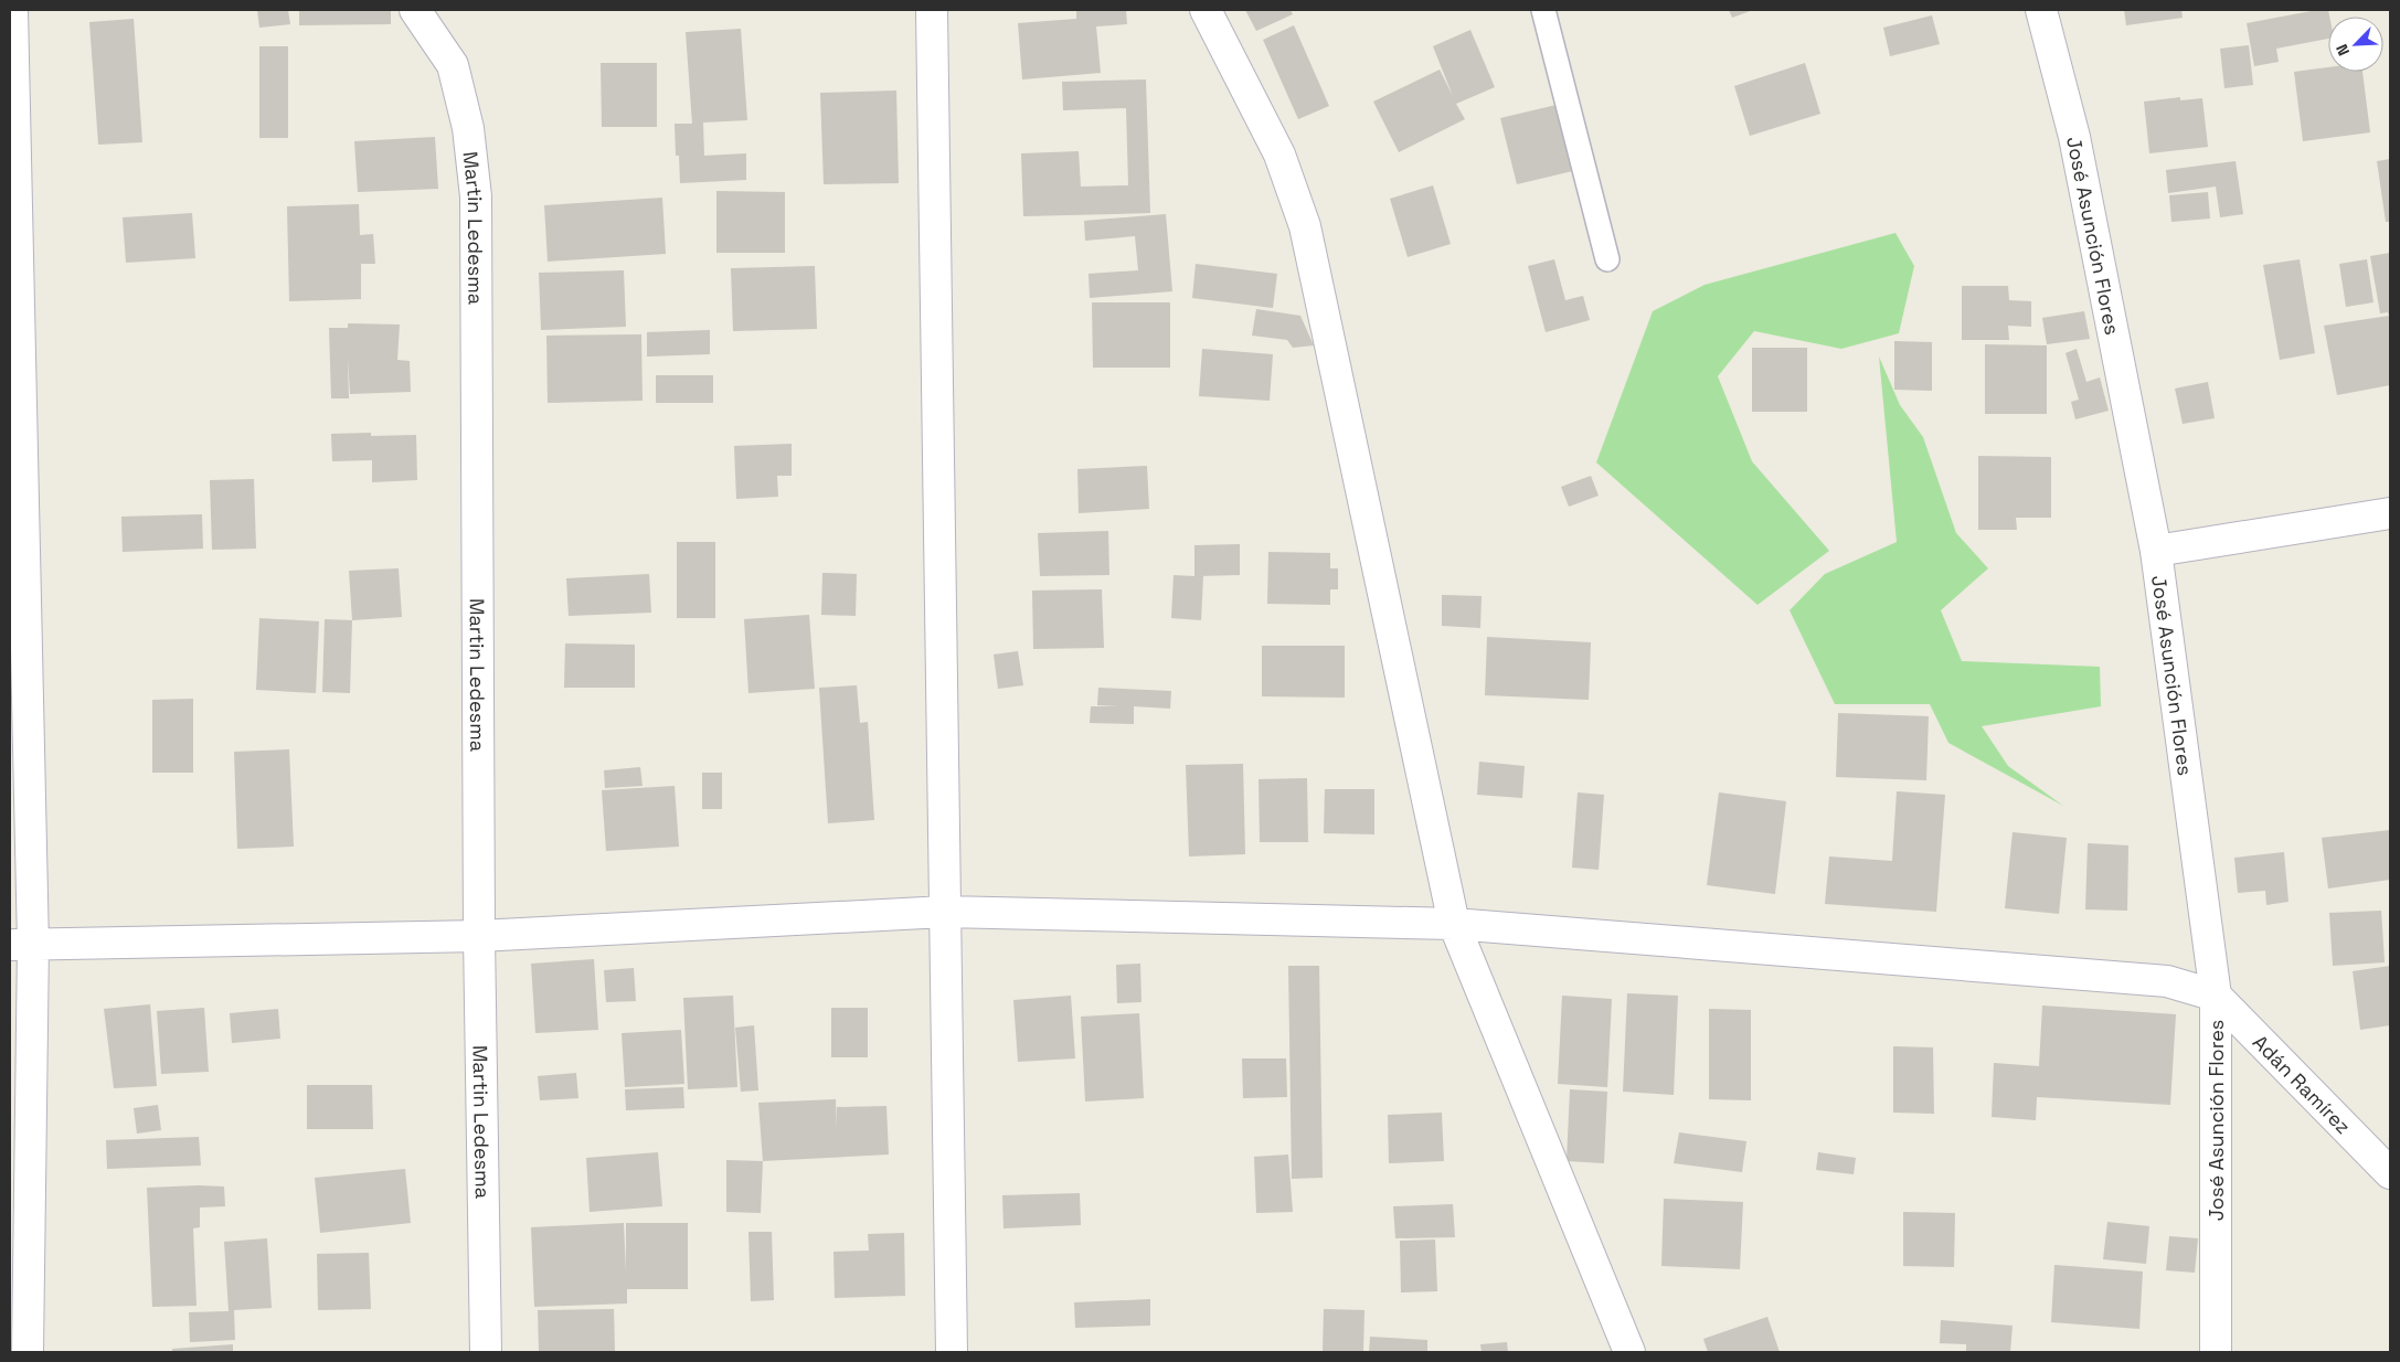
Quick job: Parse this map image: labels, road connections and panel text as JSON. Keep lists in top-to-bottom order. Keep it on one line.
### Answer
{"streets":{"street":["Martin Ledesma","José Asunción Flores","Adán Ramírez"]},"crossings":[["José Asunción Flores","Adán Ramírez"]],"north":"bottom left"}
